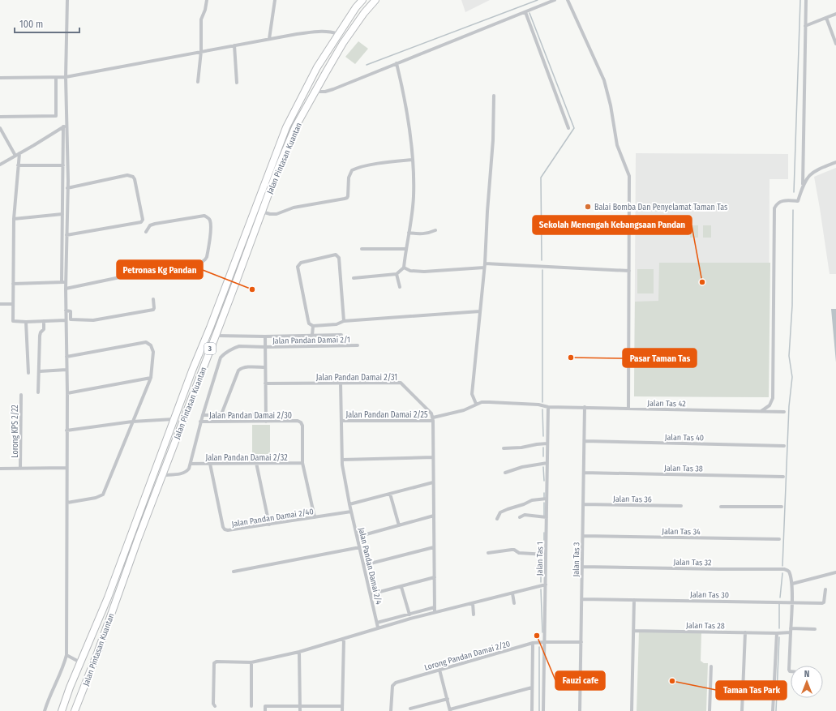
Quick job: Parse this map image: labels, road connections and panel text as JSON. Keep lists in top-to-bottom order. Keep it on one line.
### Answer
{"streets":{"highway":["Jalan Pintasan Kuantan","3"],"street":["Jalan Pandan Damai 2/1","Jalan Pandan Damai 2/31","Jalan Tas 42","Jalan Pandan Damai 2/25","Jalan Pandan Damai 2/30","Lorong KPS 2/22","Jalan Tas 40","Jalan Pandan Damai 2/32","Jalan Tas 38","Jalan Tas 36","Jalan Pandan Damai 2/40","Jalan Tas 34","Jalan Tas 1","Jalan Tas 3","Jalan Tas 32","Jalan Pandan Damai 2/4","Jalan Tas 30","Jalan Tas 28","Lorong Pandan Damai 2/20"]},"crossings":[["Jalan Pandan Damai 2/1","Jalan Pandan Damai 2/30"],["Jalan Pandan Damai 2/1","Jalan Pandan Damai 2/32"],["Jalan Pandan Damai 2/31","Jalan Pandan Damai 2/25"],["Jalan Pandan Damai 2/31","Jalan Pandan Damai 2/4"],["Jalan Tas 42","Jalan Pandan Damai 2/25"],["Jalan Tas 42","Jalan Tas 1"],["Jalan Tas 42","Jalan Tas 3"],["Jalan Pandan Damai 2/25","Jalan Pandan Damai 2/4"],["Jalan Pandan Damai 2/30","Jalan Pandan Damai 2/32"],["Jalan Pandan Damai 2/30","Jalan Pandan Damai 2/40"],["Jalan Tas 40","Jalan Tas 3"],["Jalan Pandan Damai 2/32","Jalan Pandan Damai 2/40"],["Jalan Tas 38","Jalan Tas 3"],["Jalan Tas 36","Jalan Tas 3"],["Jalan Pandan Damai 2/40","Jalan Pandan Damai 2/4"],["Jalan Tas 34","Jalan Tas 3"],["Jalan Tas 1","Lorong Pandan Damai 2/20"],["Jalan Tas 3","Jalan Tas 32"],["Jalan Tas 3","Jalan Tas 30"],["Jalan Tas 3","Lorong Pandan Damai 2/20"]],"places":["Balai Bomba Dan Penyelamat Taman Tas","Sekolah Menengah Kebangsaan Pandan","Petronas Kg Pandan","Pasar Taman Tas","Fauzi cafe","Taman Tas Park"],"scale_bar":"100 m","north":"top"}
